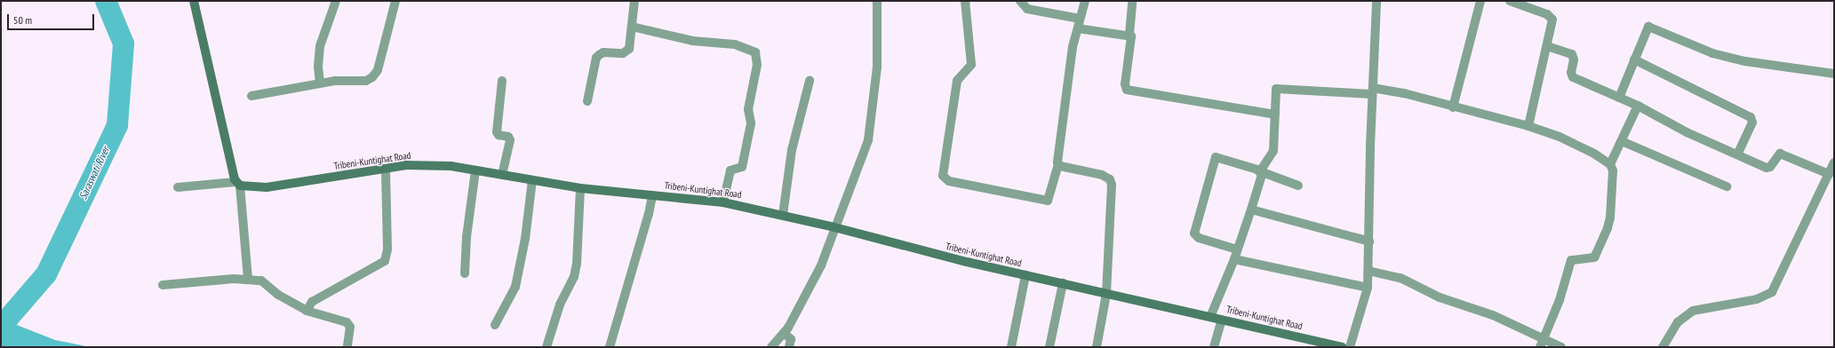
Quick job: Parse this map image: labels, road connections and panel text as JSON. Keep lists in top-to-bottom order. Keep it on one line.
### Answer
{"streets":{"main road":["Tribeni-Kuntighat Road"]},"water":["Saraswati River"],"scale_bar":"50 m"}
